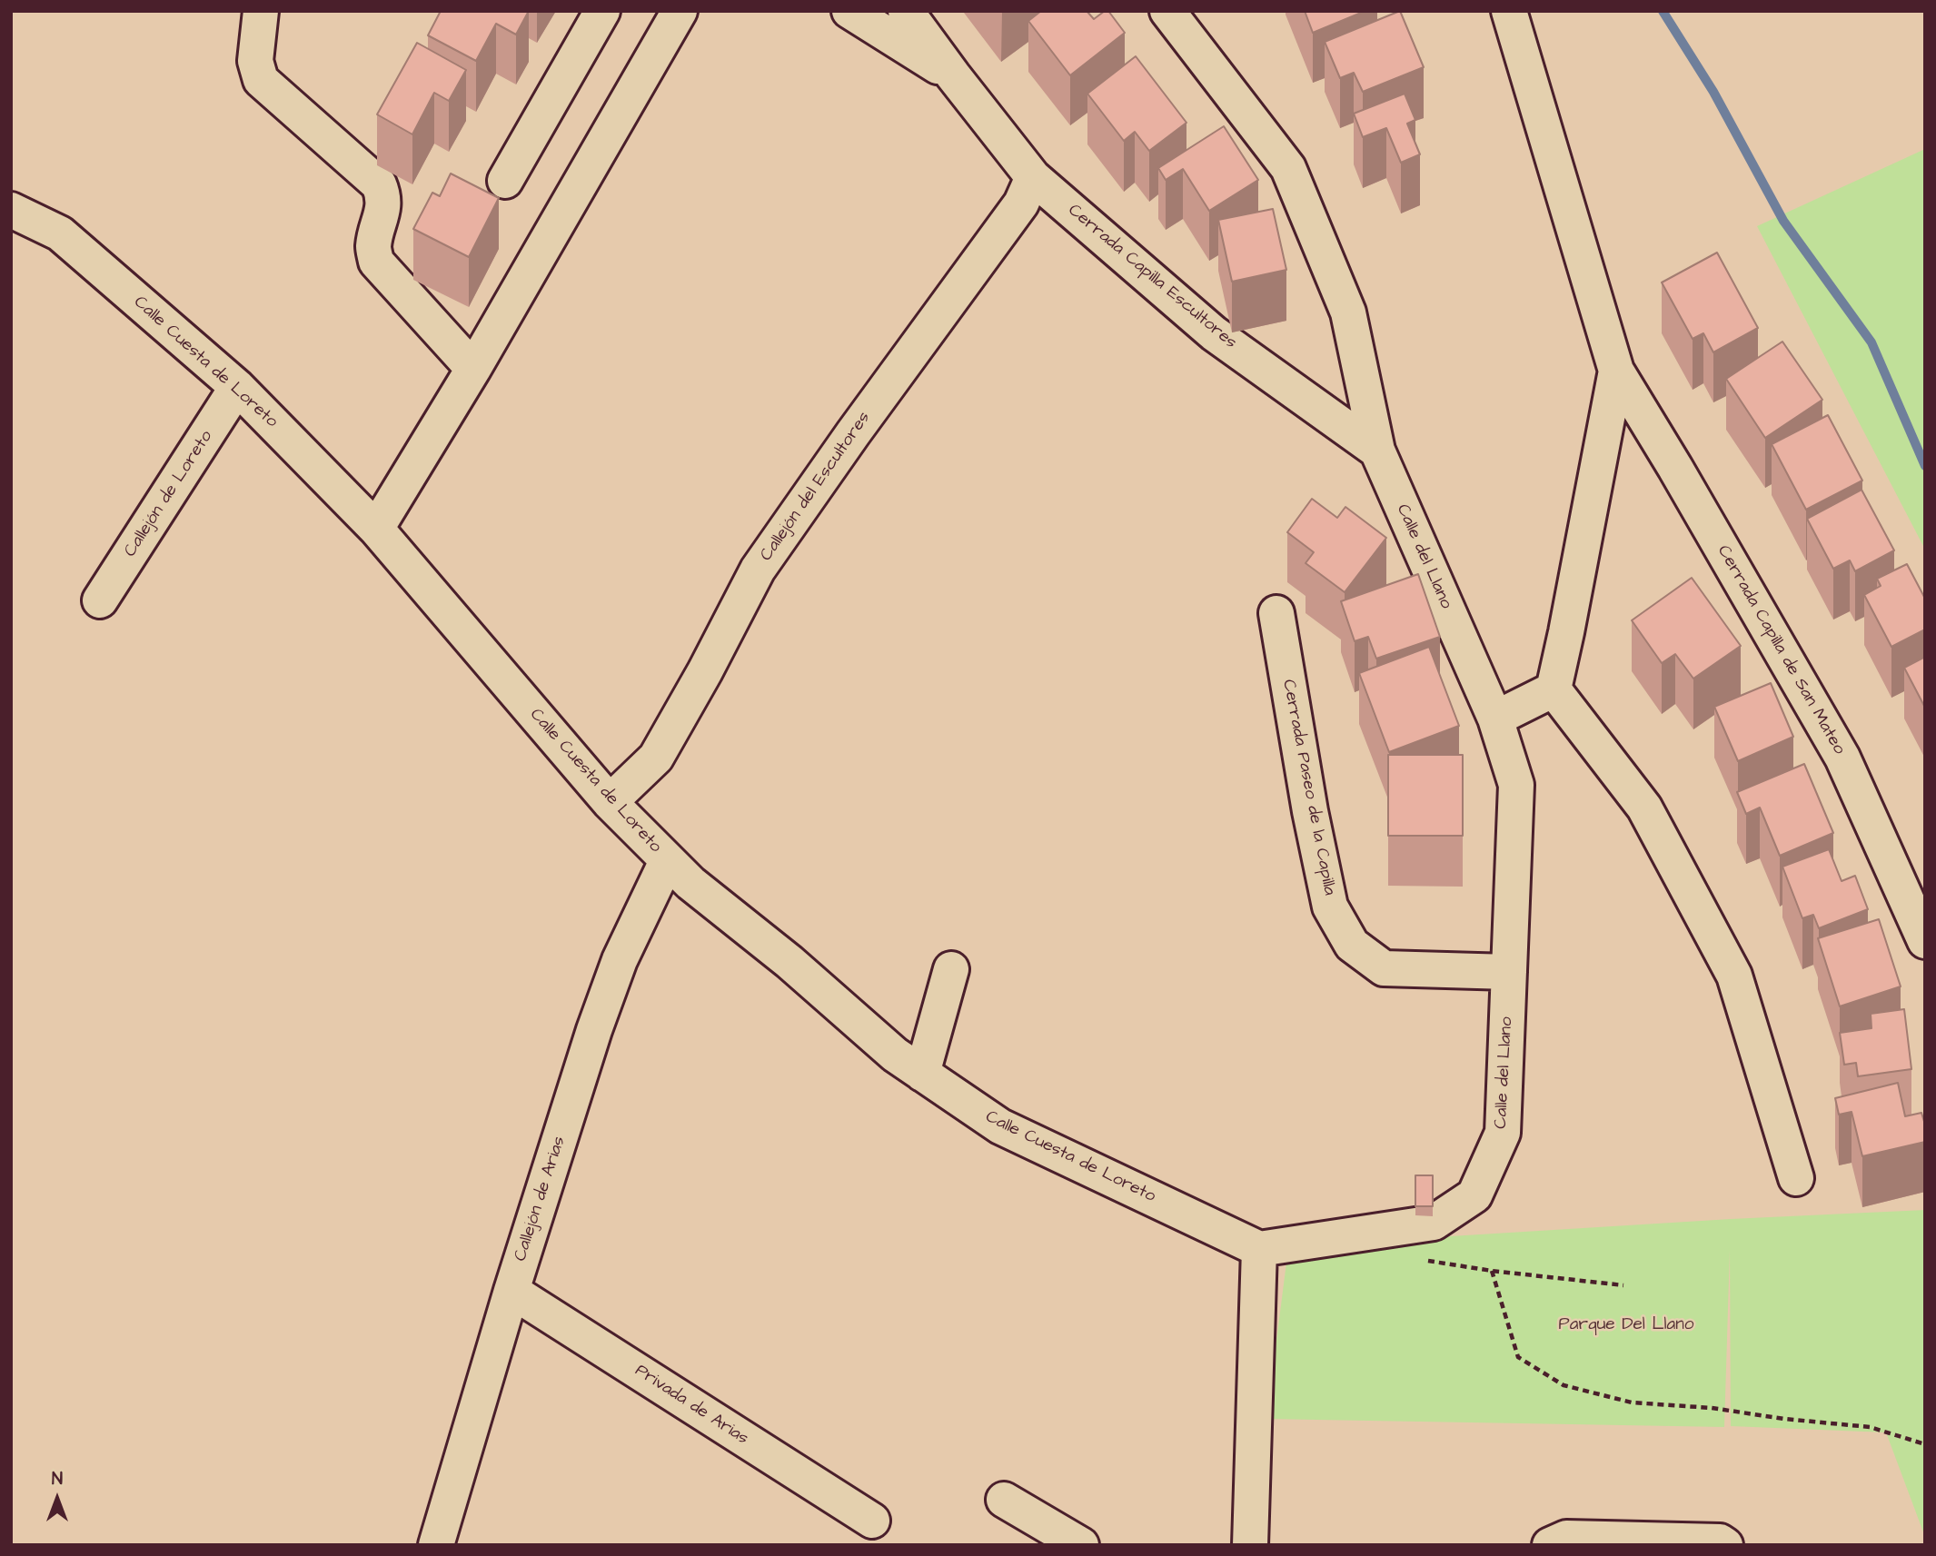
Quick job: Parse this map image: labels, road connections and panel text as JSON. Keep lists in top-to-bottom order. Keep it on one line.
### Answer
{"streets":{"street":["Cerrada Capilla Escultores","Calle Cuesta de Loreto","Callejón del Escultores","Callejón de Loreto","Calle del Llano","Cerrada Capilla de San Mateo","Cerrada Paseo de la Capilla","Callejón de Arias","Privada de Arias"]},"crossings":[["Cerrada Capilla Escultores","Callejón del Escultores"],["Cerrada Capilla Escultores","Calle del Llano"],["Calle Cuesta de Loreto","Callejón del Escultores"],["Calle Cuesta de Loreto","Callejón de Loreto"],["Calle Cuesta de Loreto","Calle del Llano"],["Calle Cuesta de Loreto","Callejón de Arias"],["Calle del Llano","Cerrada Paseo de la Capilla"],["Callejón de Arias","Privada de Arias"]],"parks":["Parque Del Llano"],"north":"top"}
